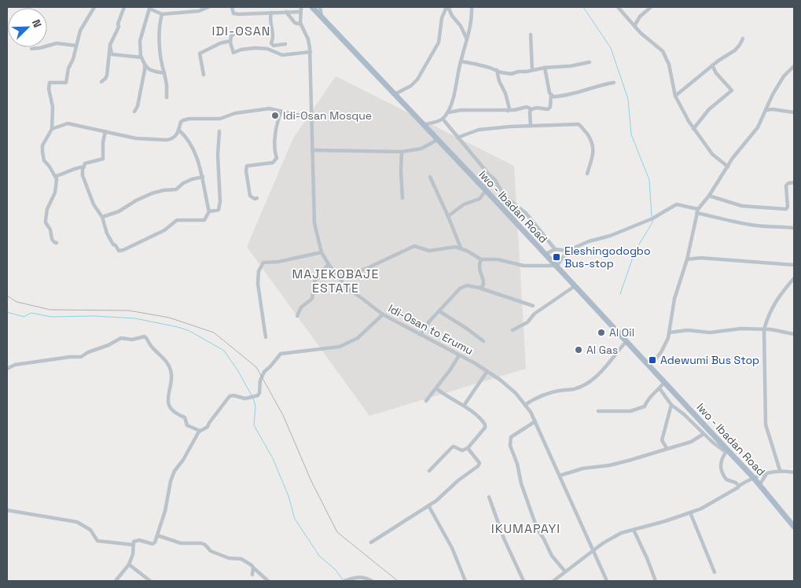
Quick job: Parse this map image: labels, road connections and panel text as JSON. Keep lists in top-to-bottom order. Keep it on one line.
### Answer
{"streets":{"main road":["Iwo - Ibadan Road"],"street":["Idi-Osan to Erumu"]},"districts":["IDI-OSAN","MAJEKOBAJE ESTATE","IKUMAPAYI"],"places":{"other":["Idi-Osan Mosque","Al Oil","Al Gas"],"transit":["Eleshingodogbo Bus-stop","Adewumi Bus Stop"]},"north":"top right"}
